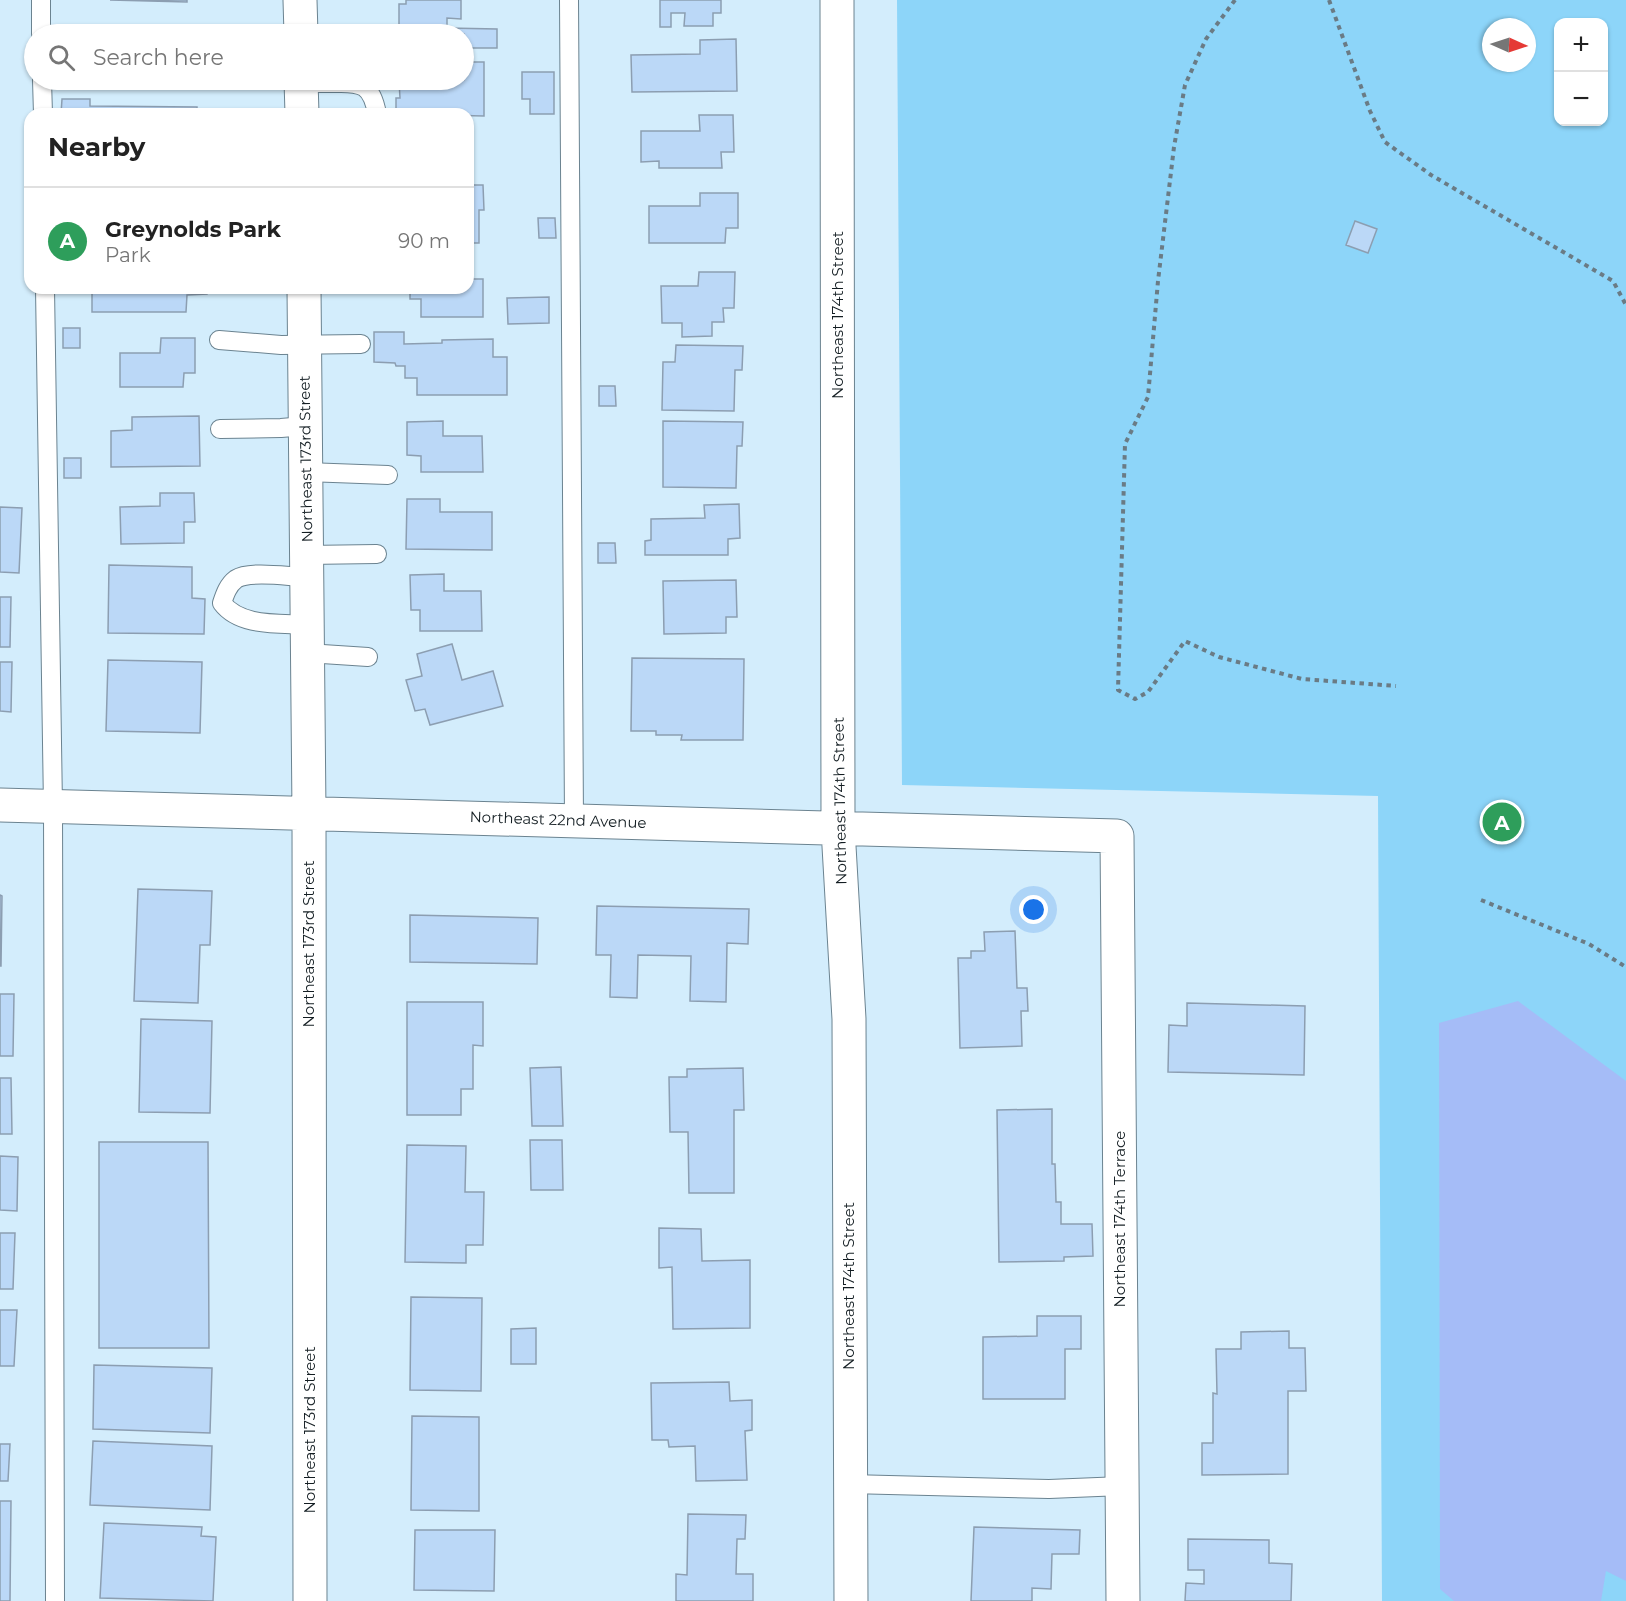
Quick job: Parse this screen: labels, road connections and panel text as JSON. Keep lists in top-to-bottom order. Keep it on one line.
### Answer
{"streets":{"street":["Northeast 174th Street","Northeast 173rd Street","Northeast 22nd Avenue","Northeast 174th Terrace"]},"crossings":[["Northeast 174th Street","Northeast 22nd Avenue"],["Northeast 173rd Street","Northeast 22nd Avenue"],["Northeast 22nd Avenue","Northeast 174th Terrace"]],"north":"right","page":{"map_buttons":["+","−"],"search":"Search here","heading":"Nearby","list":[{"mark":"A","name":"Greynolds Park","note":"Park","value":"90 m"}],"pins":"A"}}
